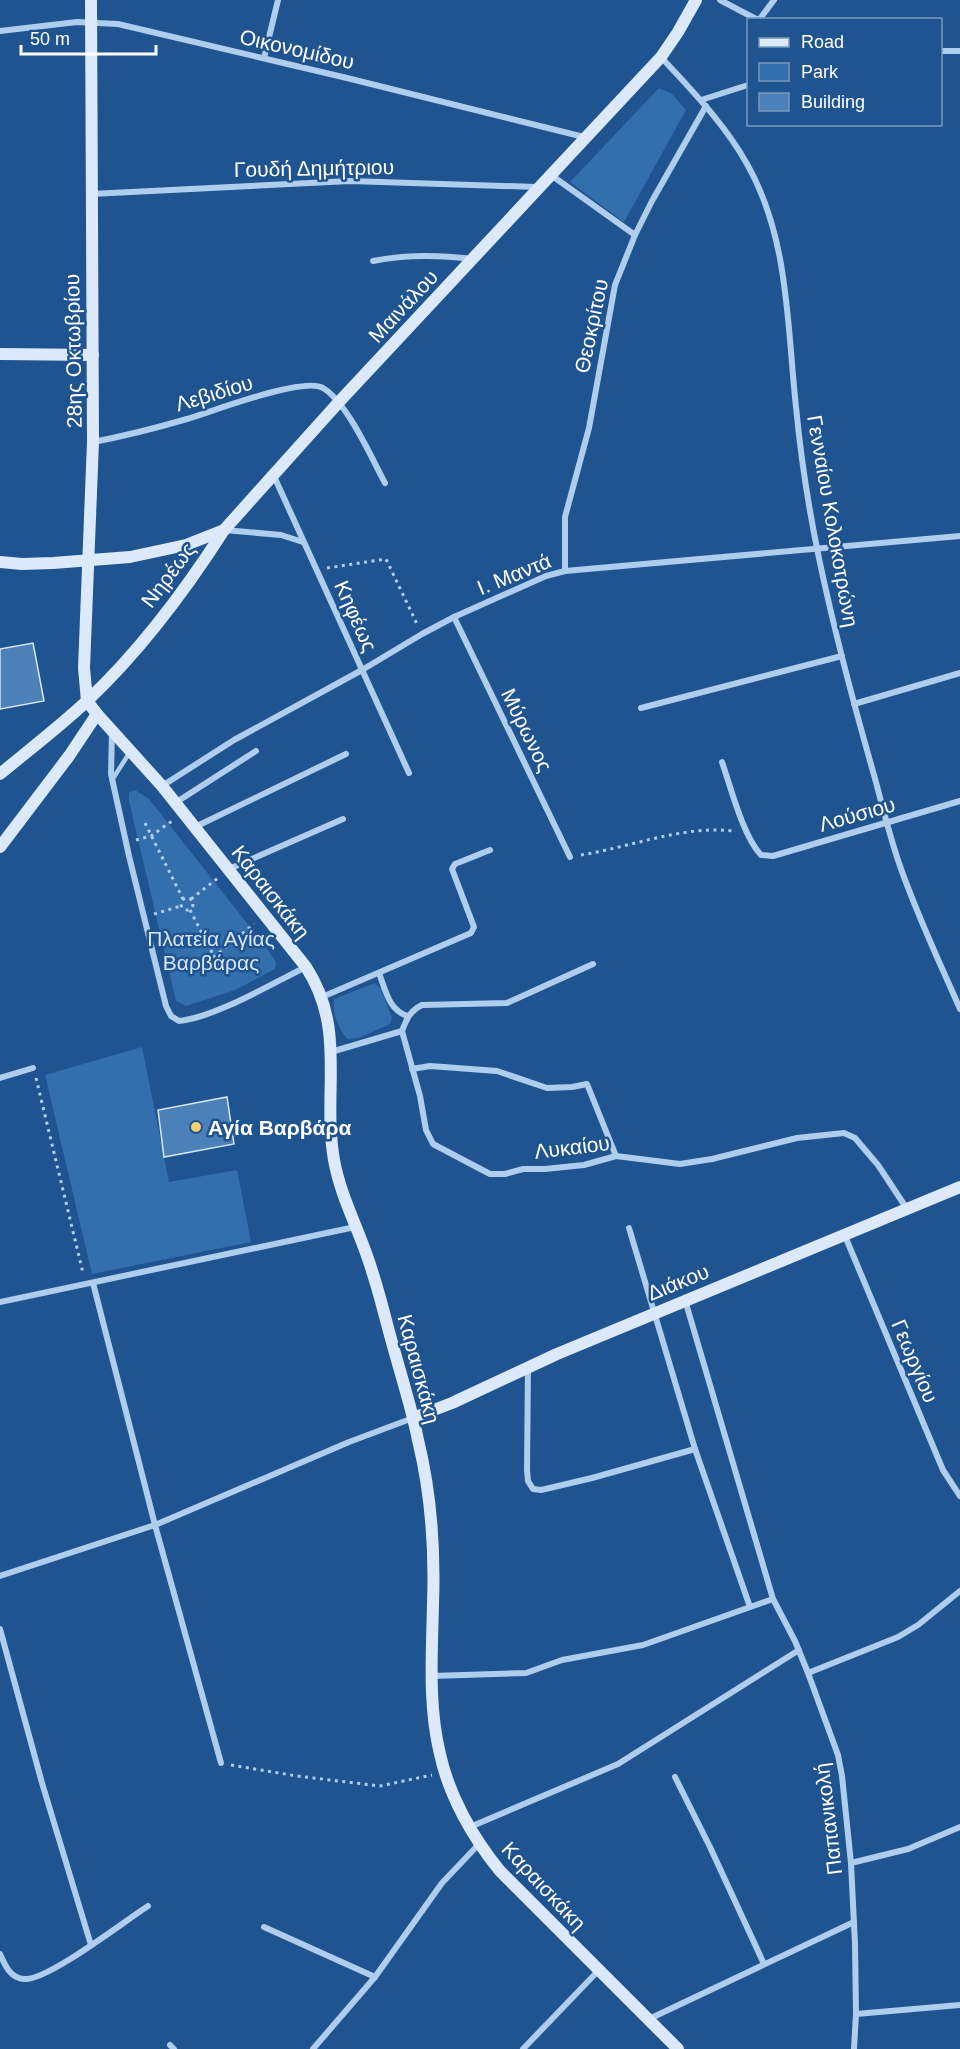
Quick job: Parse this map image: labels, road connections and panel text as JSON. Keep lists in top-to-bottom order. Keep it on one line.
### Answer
{"streets":{"street":["Οικονομίδου","Γουδή Δημήτριου","Μαινάλου","Θεοκρίτου","28ης Οκτωβρίου","Λεβιδίου","Γενναίου Κολοκοτρώνη","Ι. Μαντά","Νηρέως","Κηφέως","Μύρωνος","Λούσιου","Καραισκάκη","Λυκαίου","Διάκου","Γεωργίου","Παπανικολή"]},"crossings":[["Οικονομίδου","Μαινάλου"],["Οικονομίδου","28ης Οκτωβρίου"],["Γουδή Δημήτριου","Μαινάλου"],["Γουδή Δημήτριου","28ης Οκτωβρίου"],["Μαινάλου","28ης Οκτωβρίου"],["Μαινάλου","Λεβιδίου"],["Μαινάλου","Γενναίου Κολοκοτρώνη"],["Μαινάλου","Νηρέως"],["Μαινάλου","Κηφέως"],["Θεοκρίτου","Γενναίου Κολοκοτρώνη"],["Θεοκρίτου","Ι. Μαντά"],["28ης Οκτωβρίου","Λεβιδίου"],["28ης Οκτωβρίου","Νηρέως"],["28ης Οκτωβρίου","Καραισκάκη"],["Γενναίου Κολοκοτρώνη","Ι. Μαντά"],["Γενναίου Κολοκοτρώνη","Λούσιου"],["Ι. Μαντά","Κηφέως"],["Ι. Μαντά","Μύρωνος"],["Ι. Μαντά","Καραισκάκη"],["Νηρέως","Καραισκάκη"],["Καραισκάκη","Διάκου"],["Λυκαίου","Διάκου"],["Διάκου","Γεωργίου"],["Διάκου","Παπανικολή"]],"parks":["Πλατεία Αγίας Βαρβάρας"],"places":["Αγία Βαρβάρα"],"legend":["Road","Park","Building"],"scale_bar":"50 m"}
